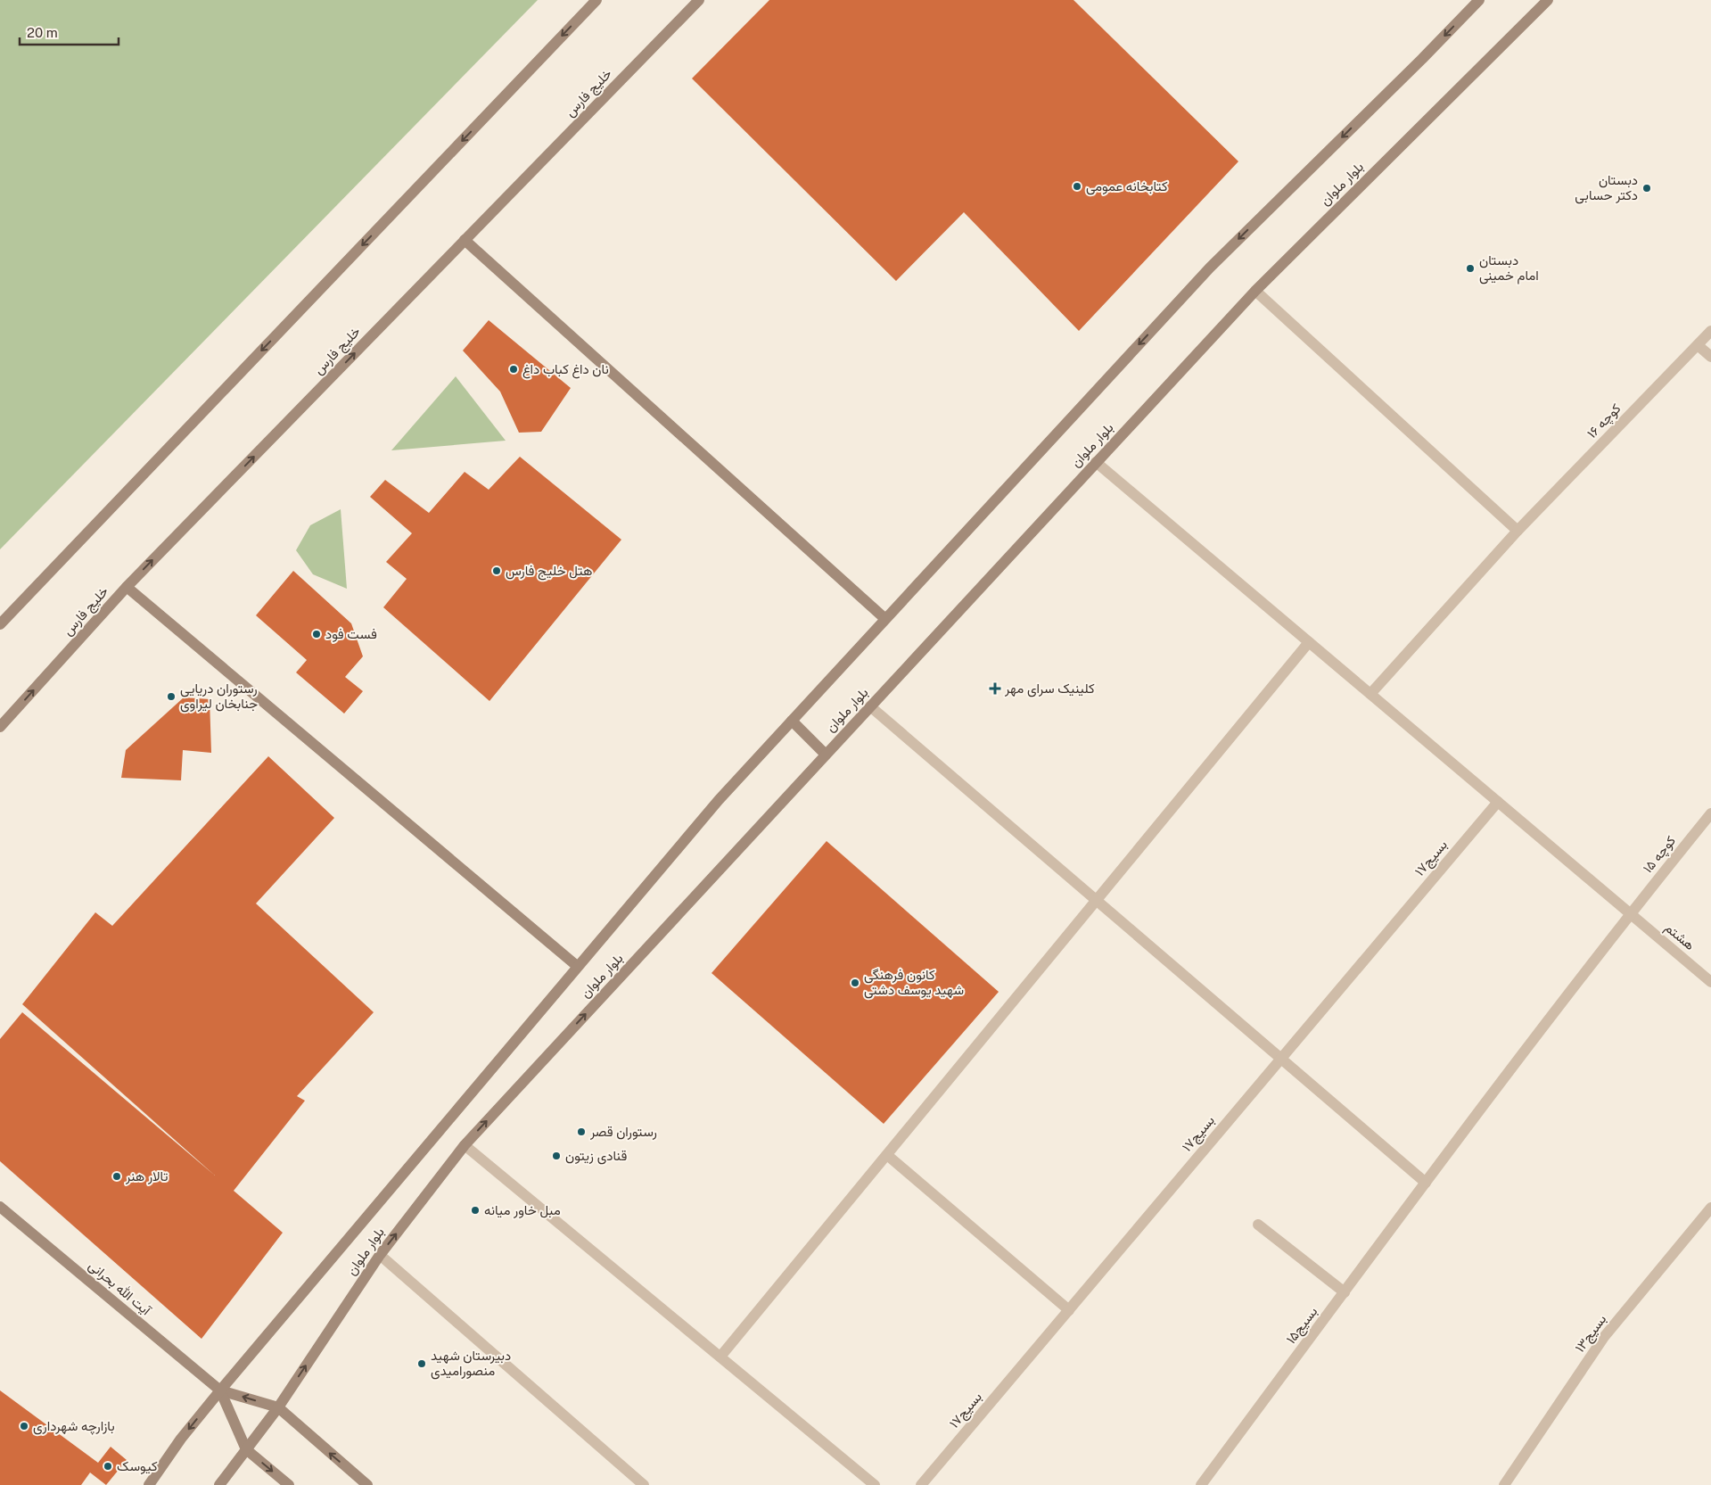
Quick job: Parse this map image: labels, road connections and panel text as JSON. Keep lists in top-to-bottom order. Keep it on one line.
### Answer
{"streets":{"main road":["خلیج فارس","بلوار ملوان","آیت الله بحرانی"],"street":["کوچه ۱۶","کوچه ۱۵","بسیج۱۷","هشتم","بسیج۱۵","بسیج۱۳"]},"crossings":[["بلوار ملوان","هشتم"],["بلوار ملوان","آیت الله بحرانی"],["کوچه ۱۶","هشتم"],["کوچه ۱۵","هشتم"],["کوچه ۱۵","بسیج۱۵"],["بسیج۱۷","هشتم"]],"places":{"other":["کتابخانه عمومی","دبستان دکتر حسابی","دبستان امام خمینی","نان داغ کباب داغ","هتل خلیج فارس","فست فود","رستوران دریایی جنابخان لیراوی","کانون فرهنگی شهید یوسف دشتی","رستوران قصر","قنادى زیتون","تالار هنر","مبل خاور میانه","دبیرستان شهید منصورامیدی","بازارچه شهرداری","کیوسک"],"health":["کلینیک سرای مهر"]},"scale_bar":"20 m"}
